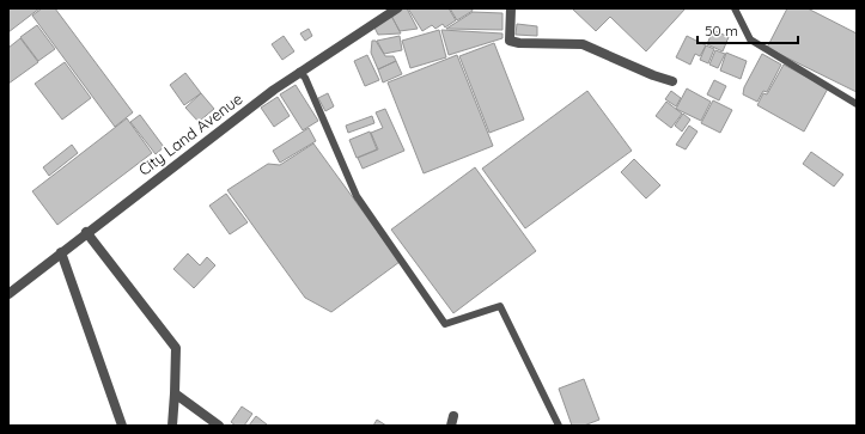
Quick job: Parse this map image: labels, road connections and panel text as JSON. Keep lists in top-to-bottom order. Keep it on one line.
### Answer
{"streets":{"street":["City Land Avenue"]},"scale_bar":"50 m"}
